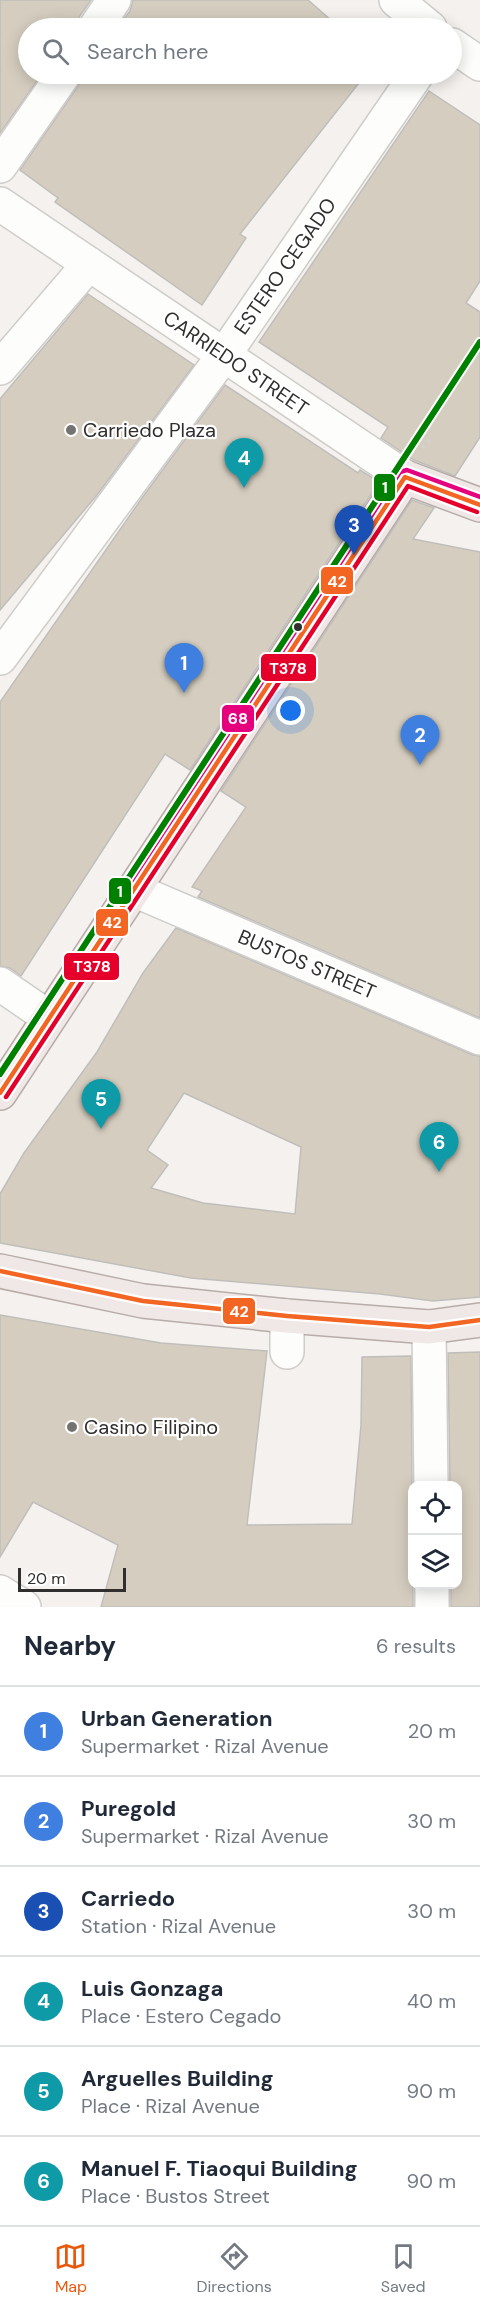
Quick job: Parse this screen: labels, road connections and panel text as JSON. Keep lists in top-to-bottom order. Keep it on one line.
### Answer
{"streets":{"main road":["CARRIEDO STREET"],"street":["ESTERO CEGADO","BUSTOS STREET"]},"crossings":[["ESTERO CEGADO","CARRIEDO STREET"]],"places":["Carriedo Plaza","Casino Filipino"],"lines":["transit line 1","transit line 68","transit line 42","transit line T378"],"scale_bar":"20 m","page":{"search":"Search here","pins":["4","3","1","2","5","6"],"scale":"20 m","heading":["Nearby","6 results"],"list":[{"mark":"1","name":"Urban Generation","note":"Supermarket · Rizal Avenue","value":"20 m"},{"mark":"2","name":"Puregold","note":"Supermarket · Rizal Avenue","value":"30 m"},{"mark":"3","name":"Carriedo","note":"Station · Rizal Avenue","value":"30 m"},{"mark":"4","name":"Luis Gonzaga","note":"Place · Estero Cegado","value":"40 m"},{"mark":"5","name":"Arguelles Building","note":"Place · Rizal Avenue","value":"90 m"},{"mark":"6","name":"Manuel F. Tiaoqui Building","note":"Place · Bustos Street","value":"90 m"}],"nav":["Map","Directions","Saved"]}}
